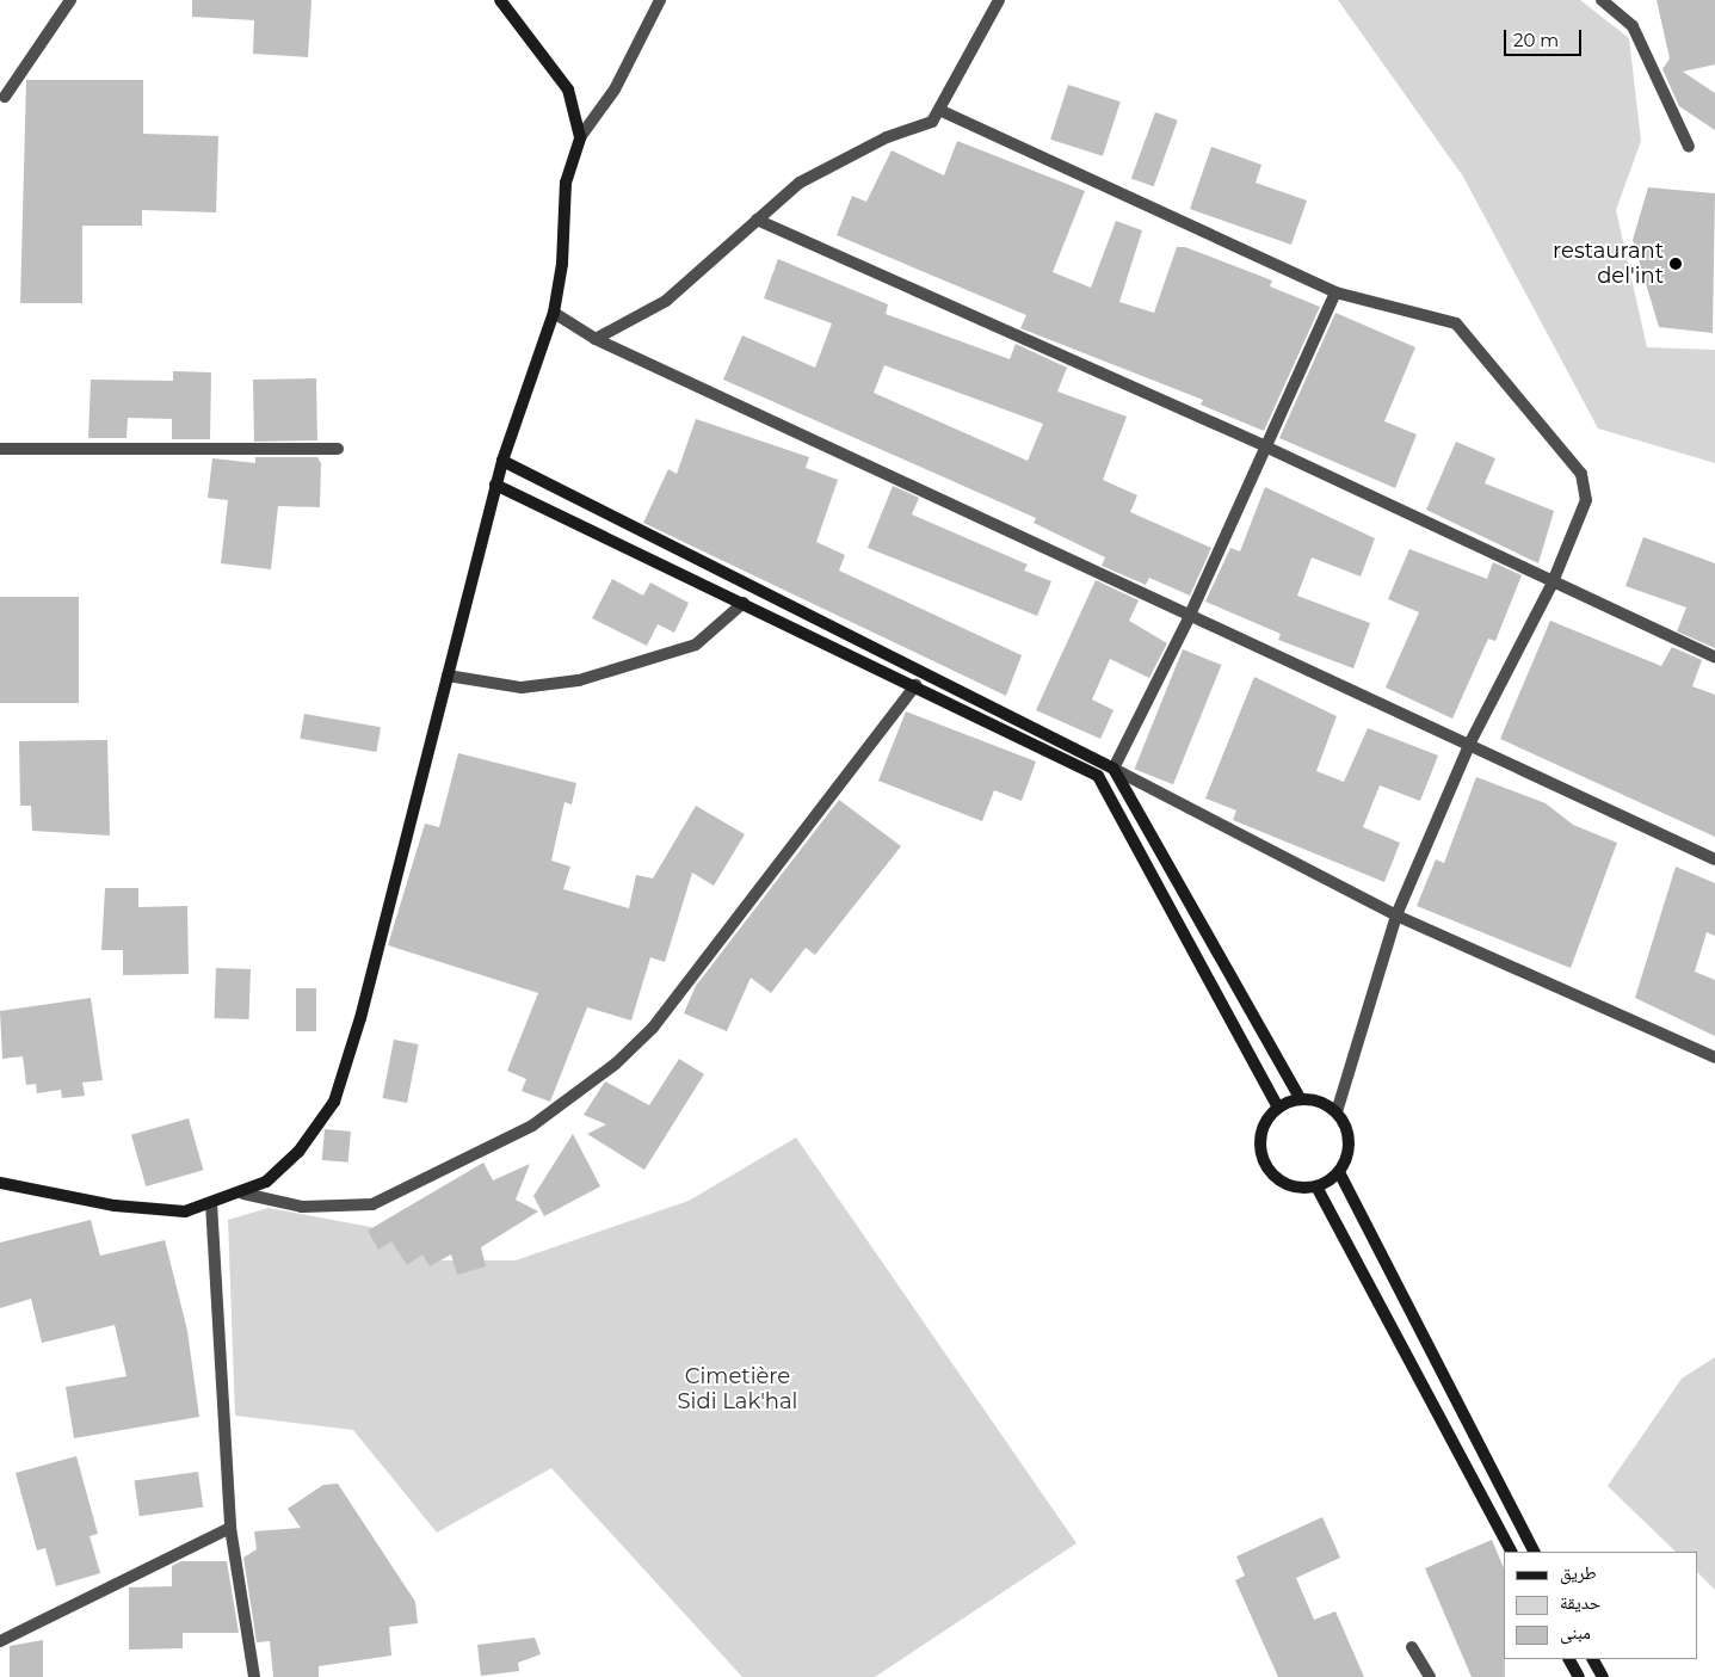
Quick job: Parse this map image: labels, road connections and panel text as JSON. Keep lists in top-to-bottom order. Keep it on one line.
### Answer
{"parks":["Cimetière Sidi Lak'hal"],"places":["restaurant del'int"],"legend":["طريق","حديقة","مبنى"],"scale_bar":"20 m"}
